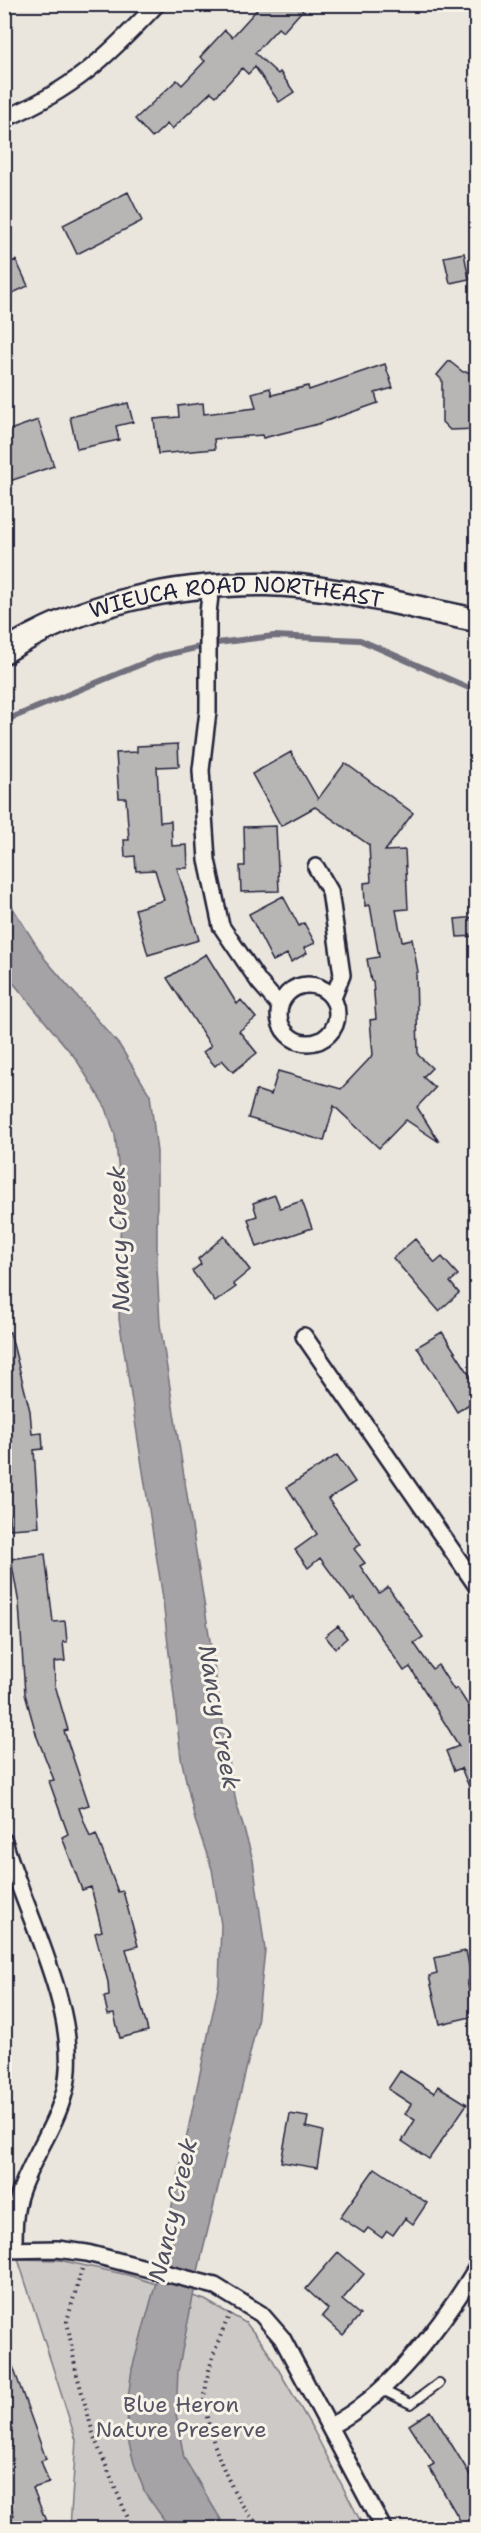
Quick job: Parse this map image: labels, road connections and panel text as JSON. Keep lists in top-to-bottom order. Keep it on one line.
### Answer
{"streets":{"street":["WIEUCA ROAD NORTHEAST"]},"water":["Nancy Creek"],"parks":["Blue Heron Nature Preserve"]}
